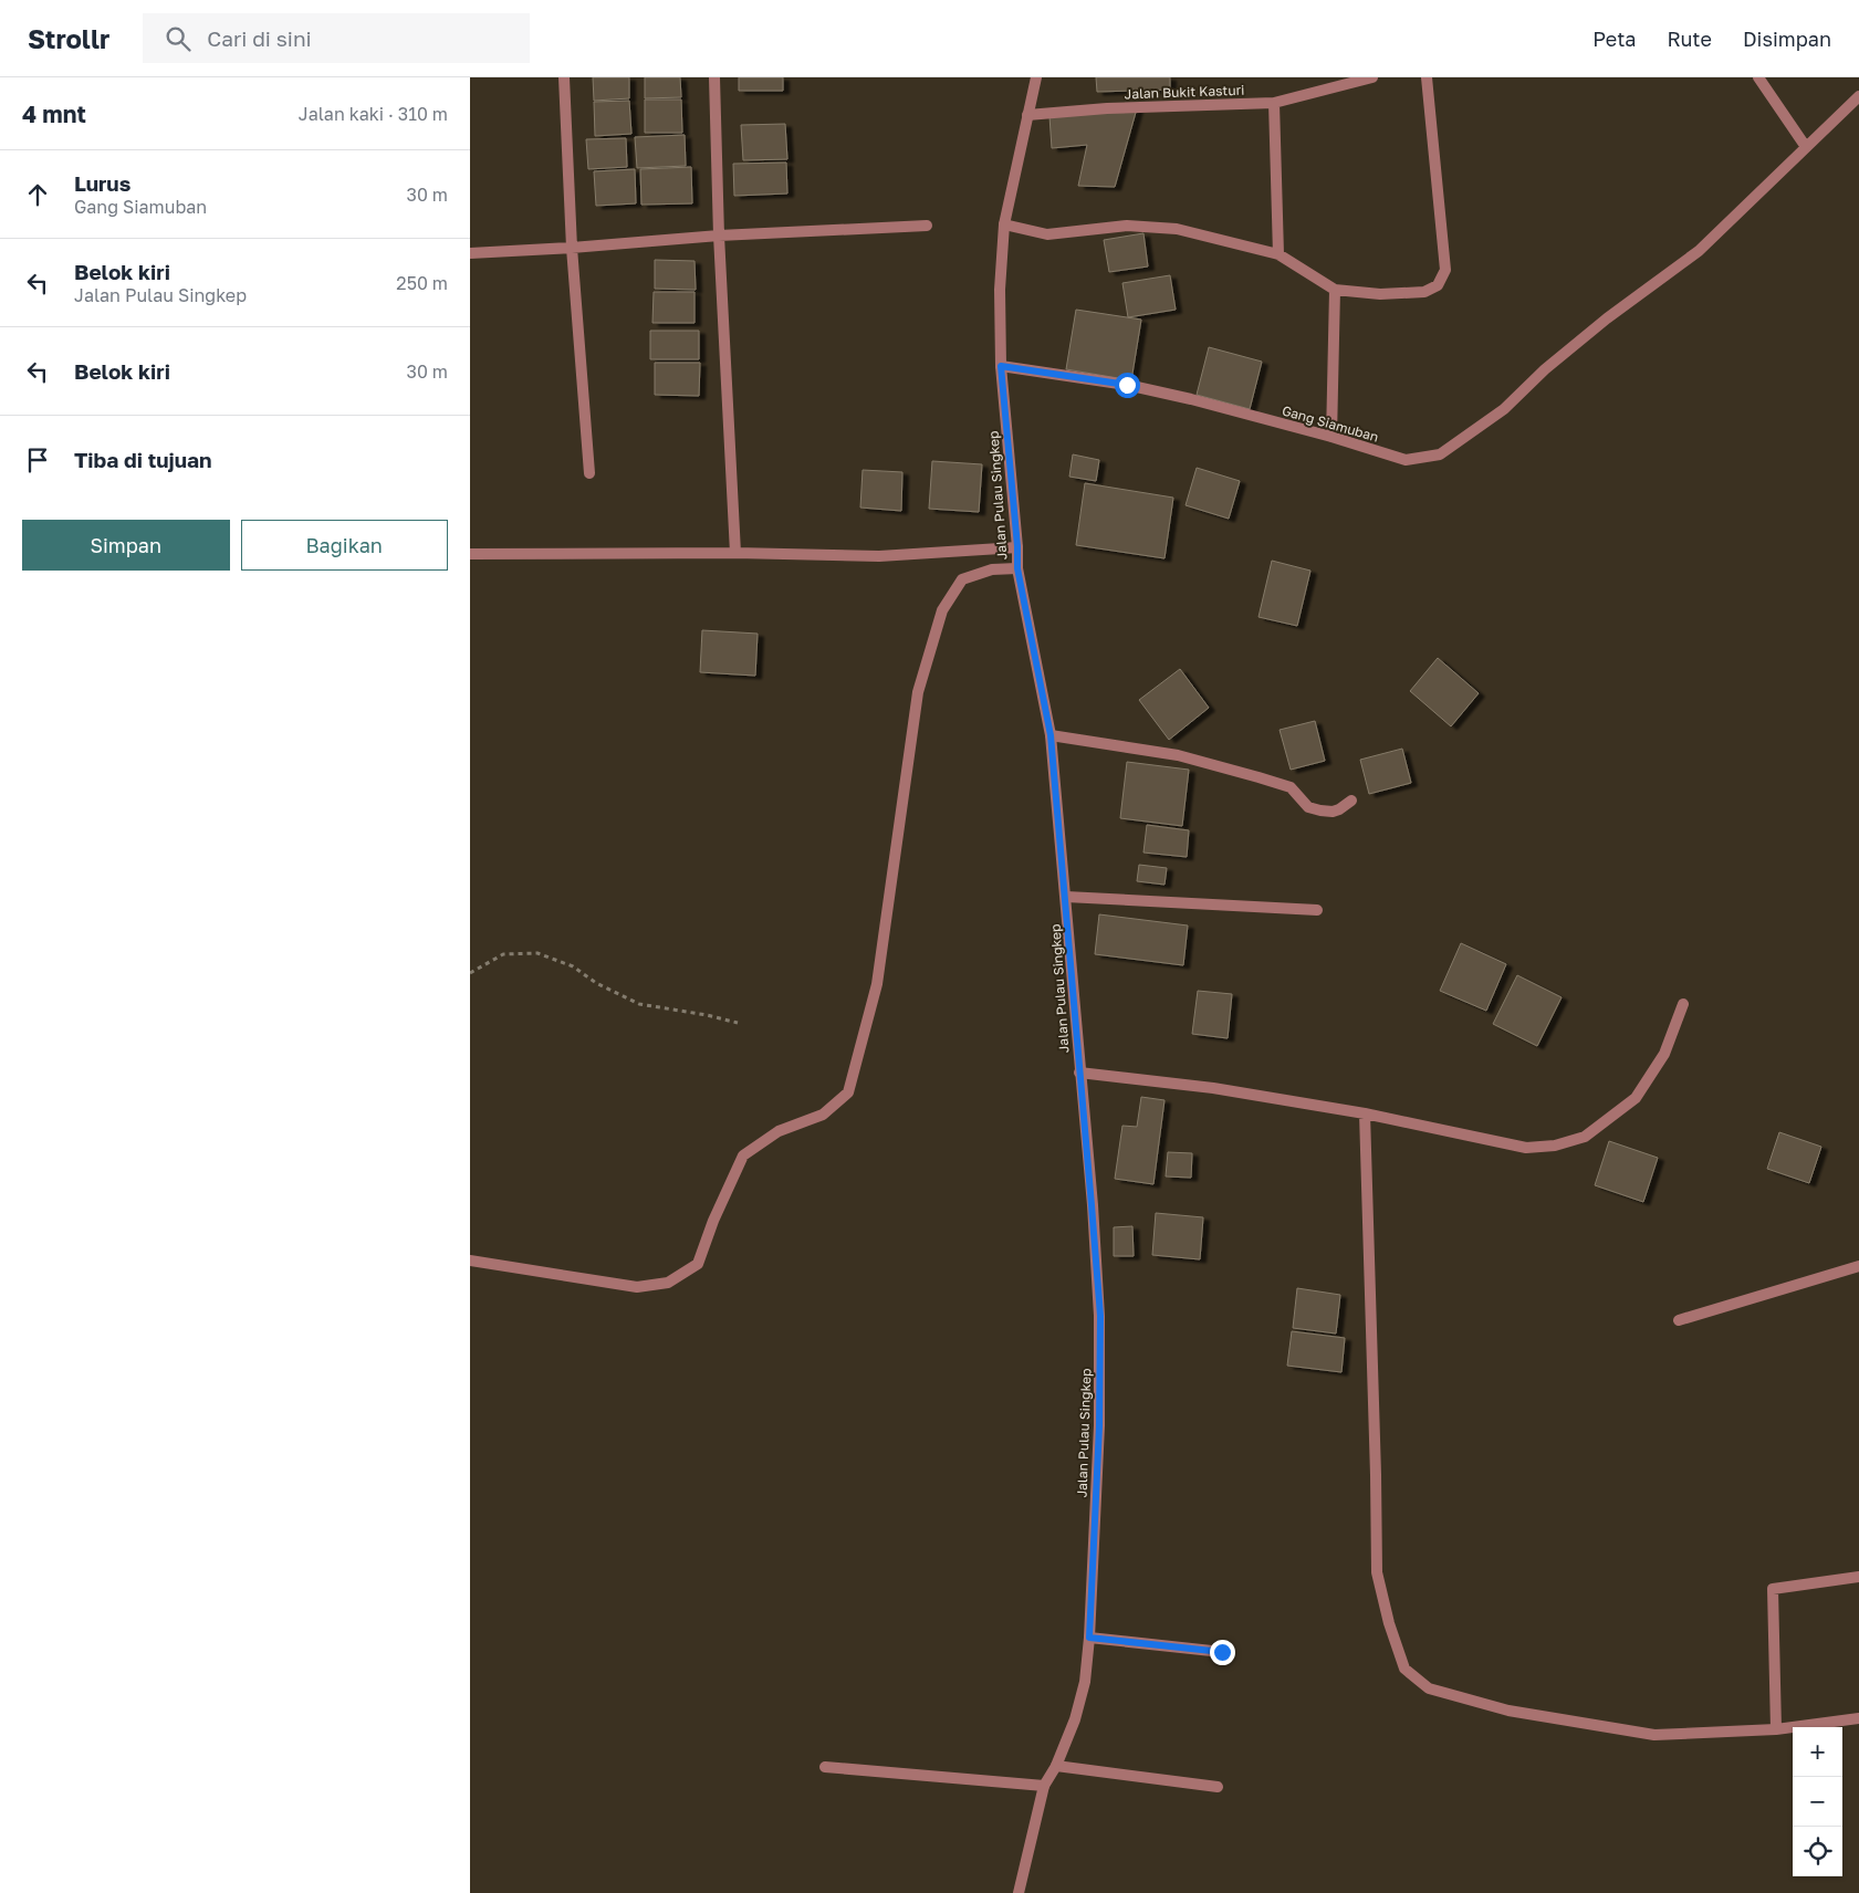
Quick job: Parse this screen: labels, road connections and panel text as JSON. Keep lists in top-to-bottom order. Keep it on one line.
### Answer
{"streets":{"street":["Jalan Bukit Kasturi","Gang Siamuban","Jalan Pulau Singkep"]},"crossings":[["Jalan Bukit Kasturi","Jalan Pulau Singkep"],["Gang Siamuban","Jalan Pulau Singkep"]],"page":{"header":"Strollr","search":"Cari di sini","nav":["Peta","Rute","Disimpan"],"heading":["4 mnt","Jalan kaki · 310 m"],"list":[["Lurus","Gang Siamuban","30 m"],["Belok kiri","Jalan Pulau Singkep","250 m"],["Belok kiri","30 m"],"Tiba di tujuan"],"buttons":["Simpan","Bagikan"],"map_buttons":["+","−"]}}
